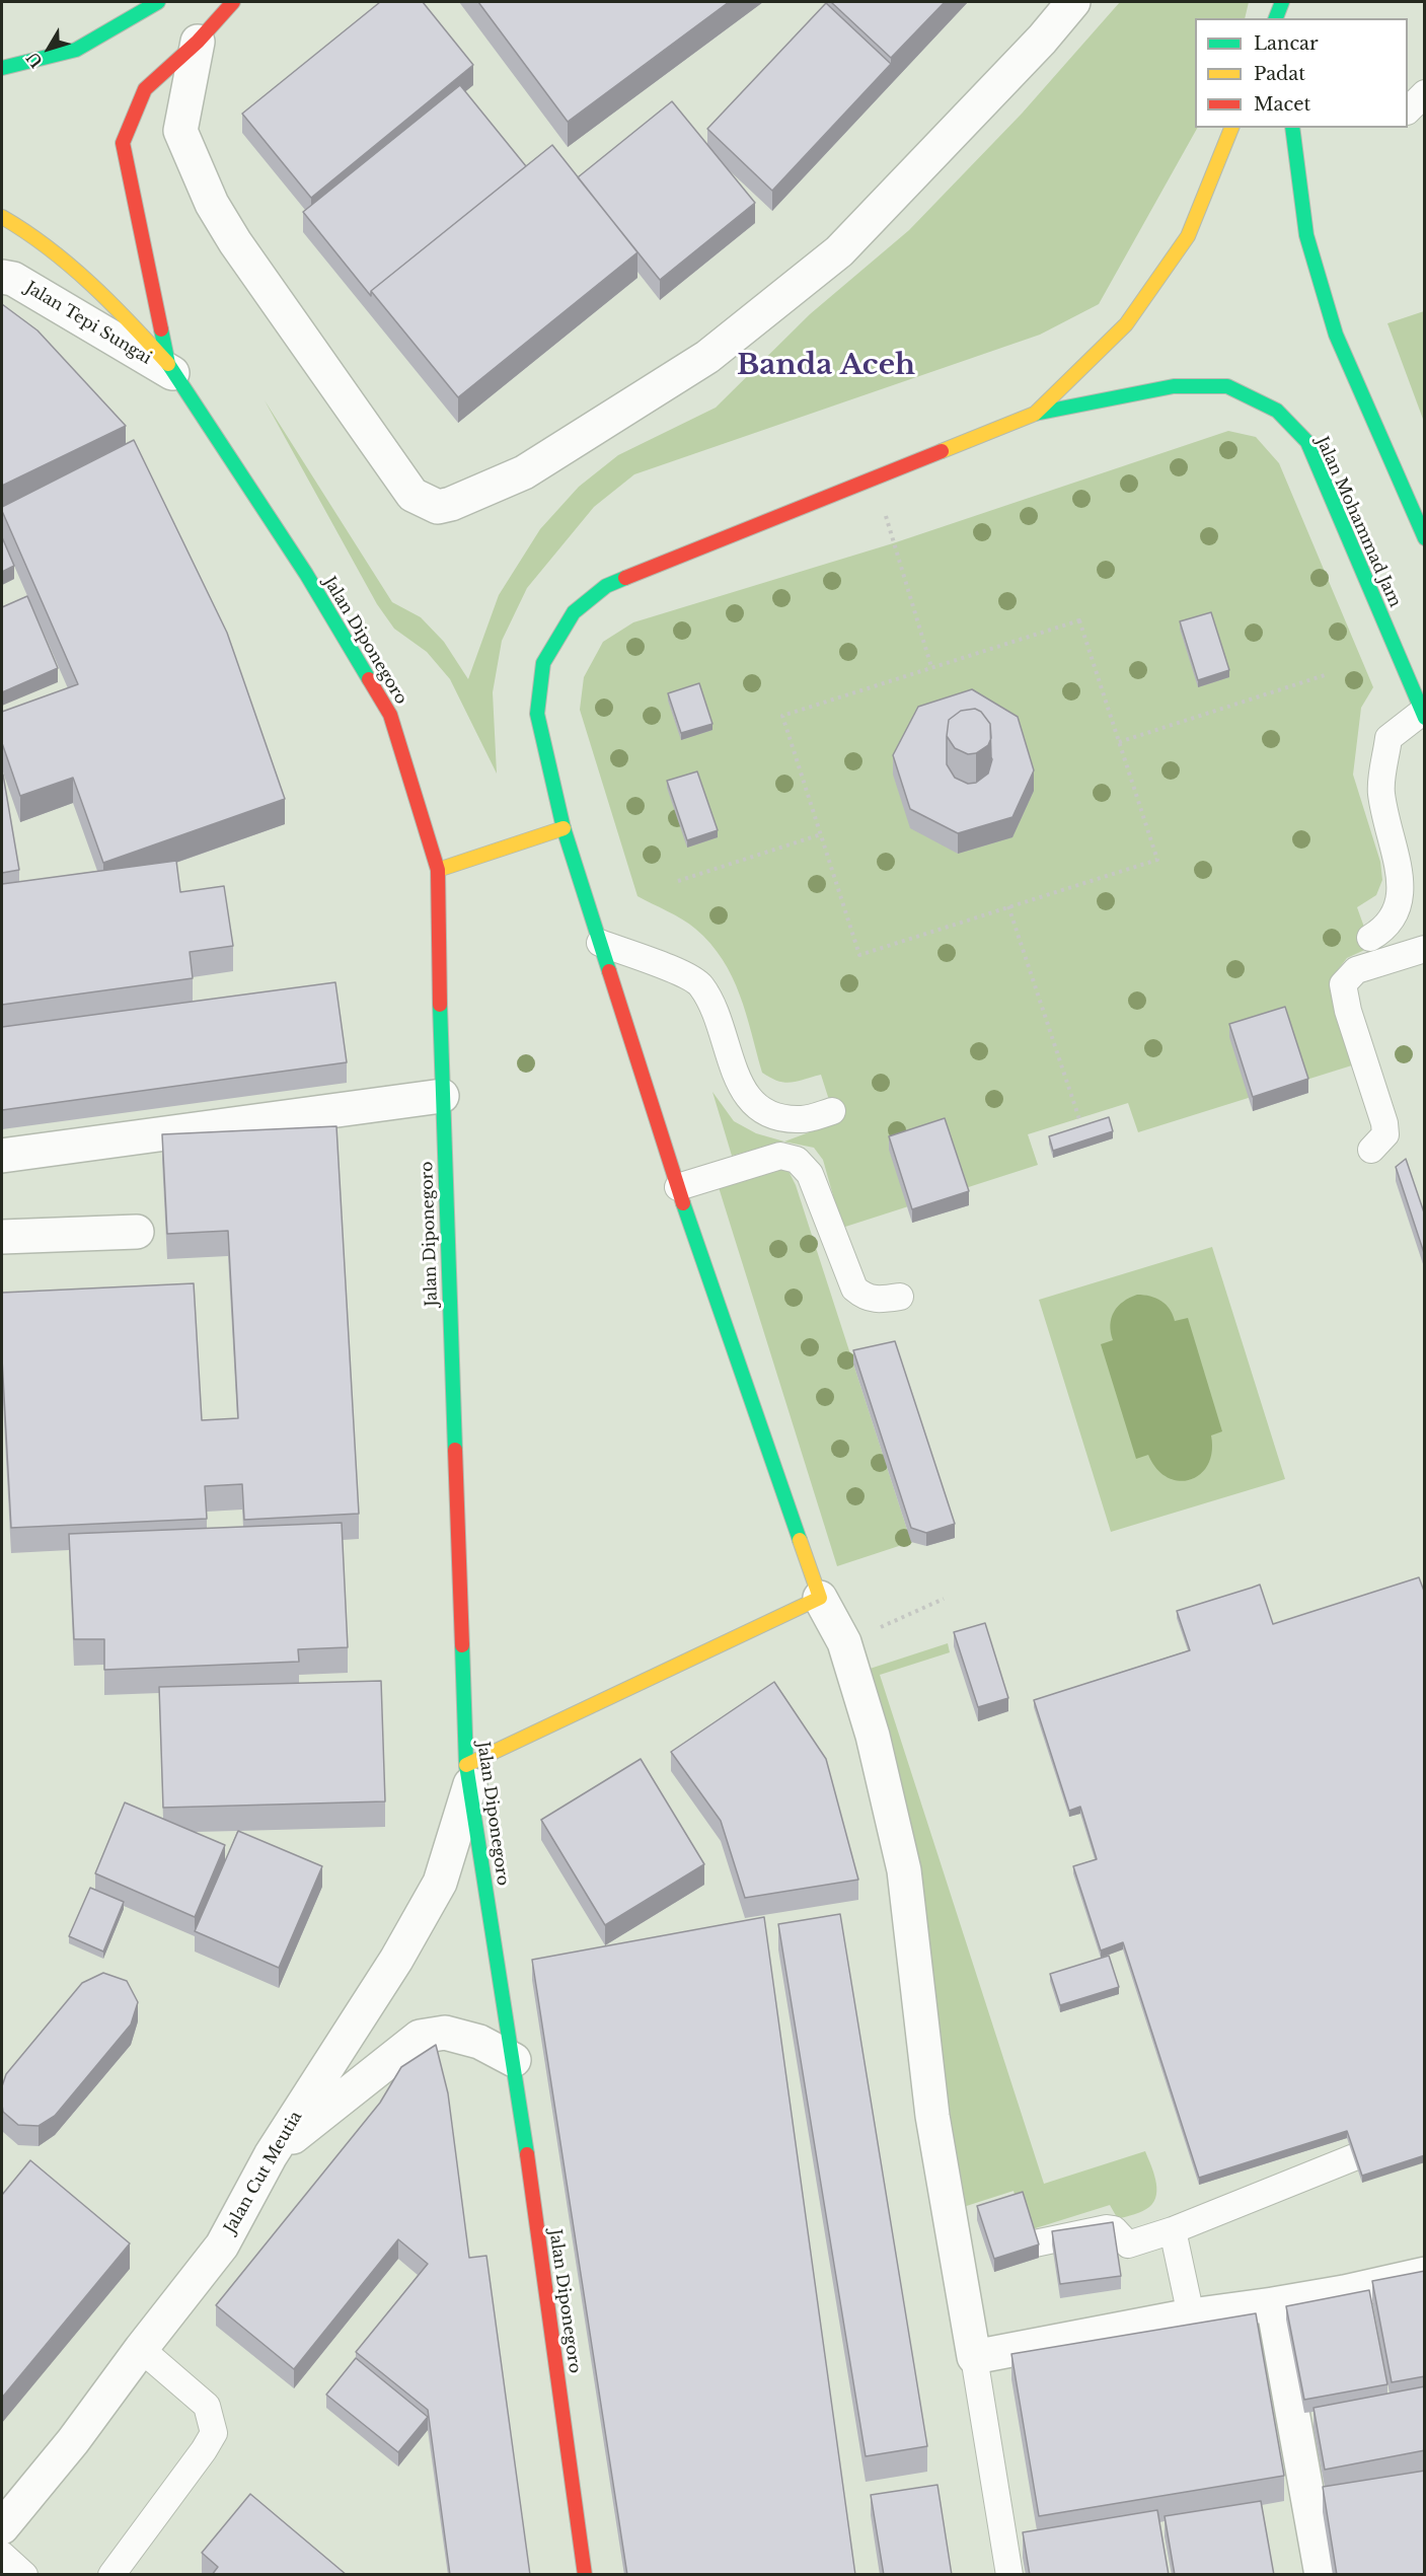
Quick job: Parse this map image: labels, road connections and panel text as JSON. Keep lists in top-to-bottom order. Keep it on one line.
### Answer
{"streets":{"main road":["Jalan Mohammad Jam","Jalan Diponegoro"],"street":["Jalan Tepi Sungai","Jalan Cut Meutia"]},"crossings":[["Jalan Tepi Sungai","Jalan Diponegoro"],["Jalan Diponegoro","Jalan Cut Meutia"]],"districts":["Banda Aceh"],"legend":["Lancar","Padat","Macet"],"north":"bottom left"}
